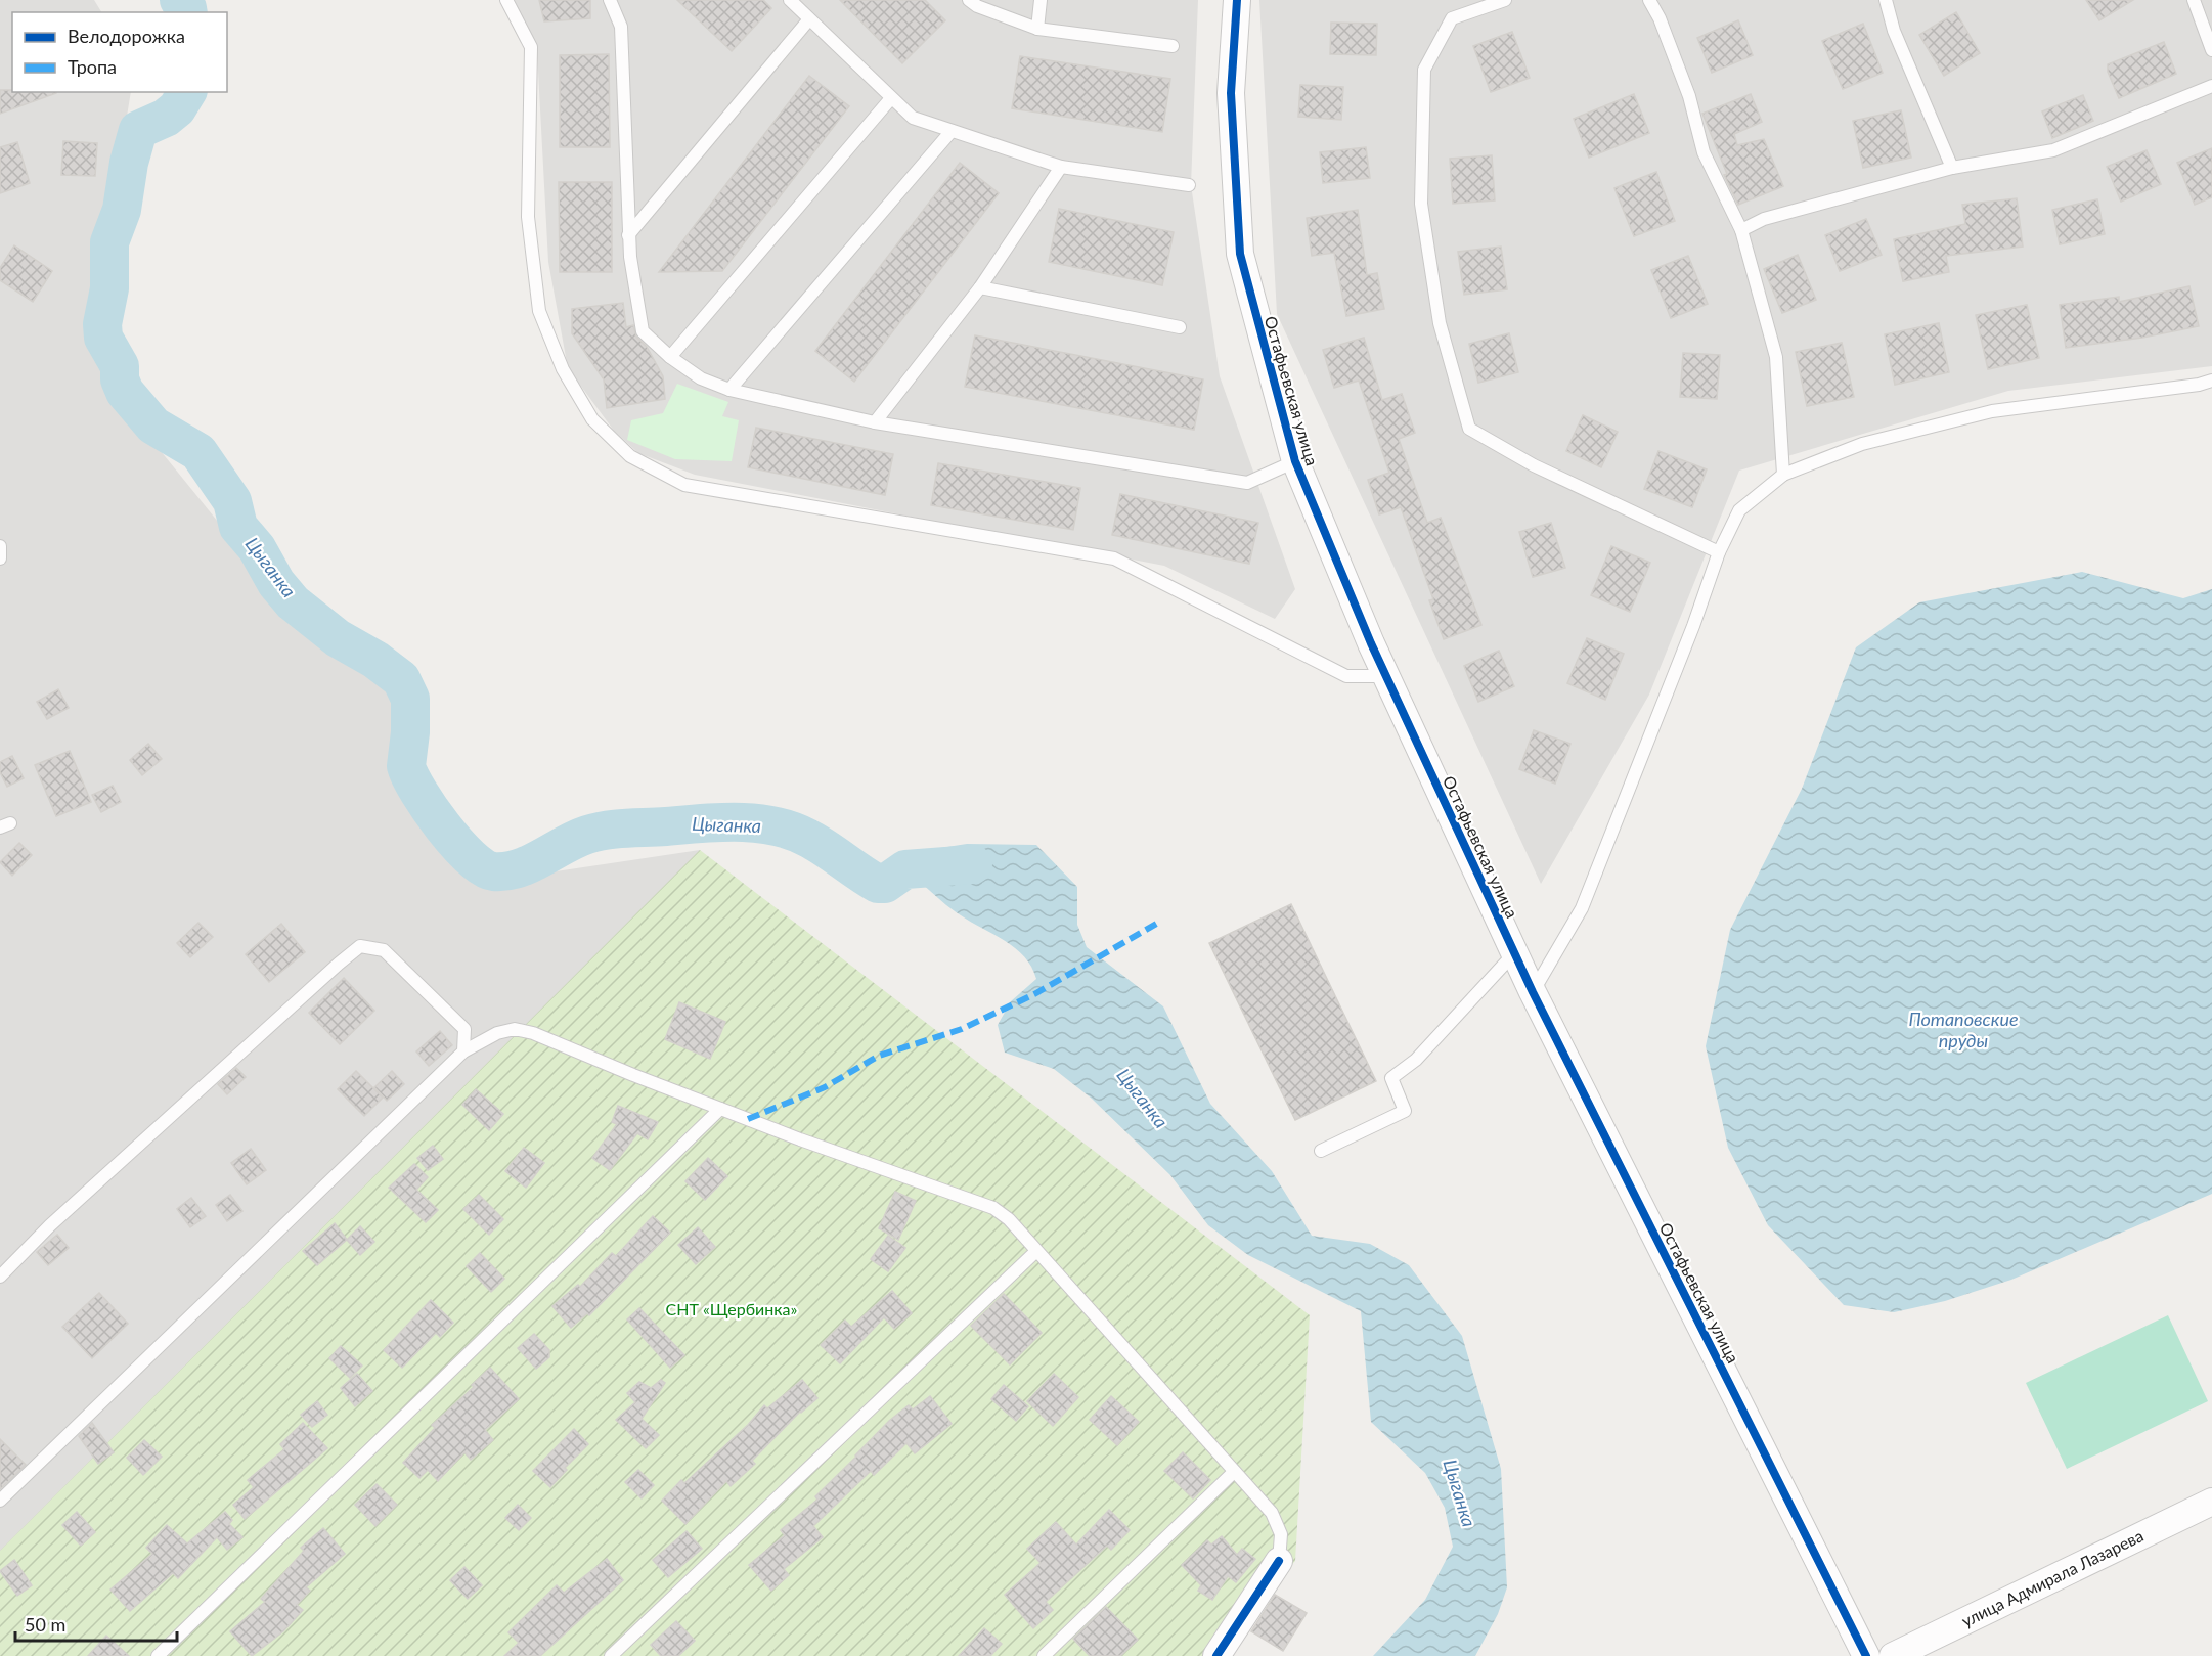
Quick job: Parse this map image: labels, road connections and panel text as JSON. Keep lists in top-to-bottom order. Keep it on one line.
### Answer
{"streets":{"street":["Остафьевская улица","улица Адмирала Лазарева"]},"water":["Цыганка","Потаповские пруды"],"parks":["СНТ «Щербинка»"],"legend":["Велодорожка","Тропа"],"scale_bar":"50 m"}
